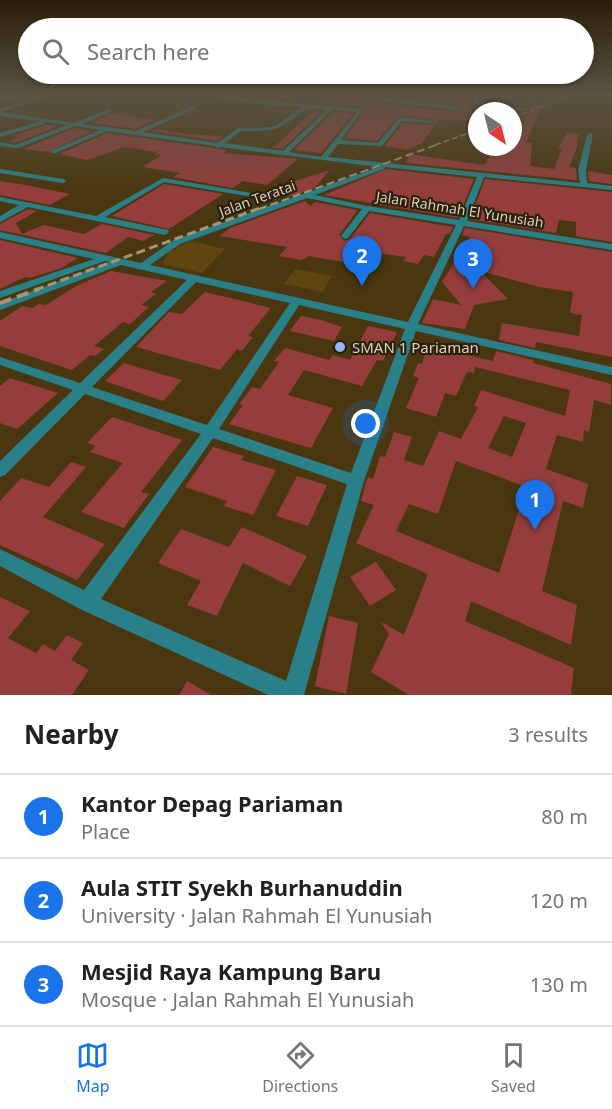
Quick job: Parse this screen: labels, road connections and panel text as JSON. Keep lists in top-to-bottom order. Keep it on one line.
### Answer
{"streets":{"street":["Jalan Teratai","Jalan Rahmah El Yunusiah"]},"crossings":[["Jalan Teratai","Jalan Rahmah El Yunusiah"]],"places":["SMAN 1 Pariaman"],"north":"bottom right","page":{"search":"Search here","pins":["2","3","1"],"heading":["Nearby","3 results"],"list":[{"mark":"1","name":"Kantor Depag Pariaman","note":"Place","value":"80 m"},{"mark":"2","name":"Aula STIT Syekh Burhanuddin","note":"University · Jalan Rahmah El Yunusiah","value":"120 m"},{"mark":"3","name":"Mesjid Raya Kampung Baru","note":"Mosque · Jalan Rahmah El Yunusiah","value":"130 m"}],"nav":["Map","Directions","Saved"]}}
